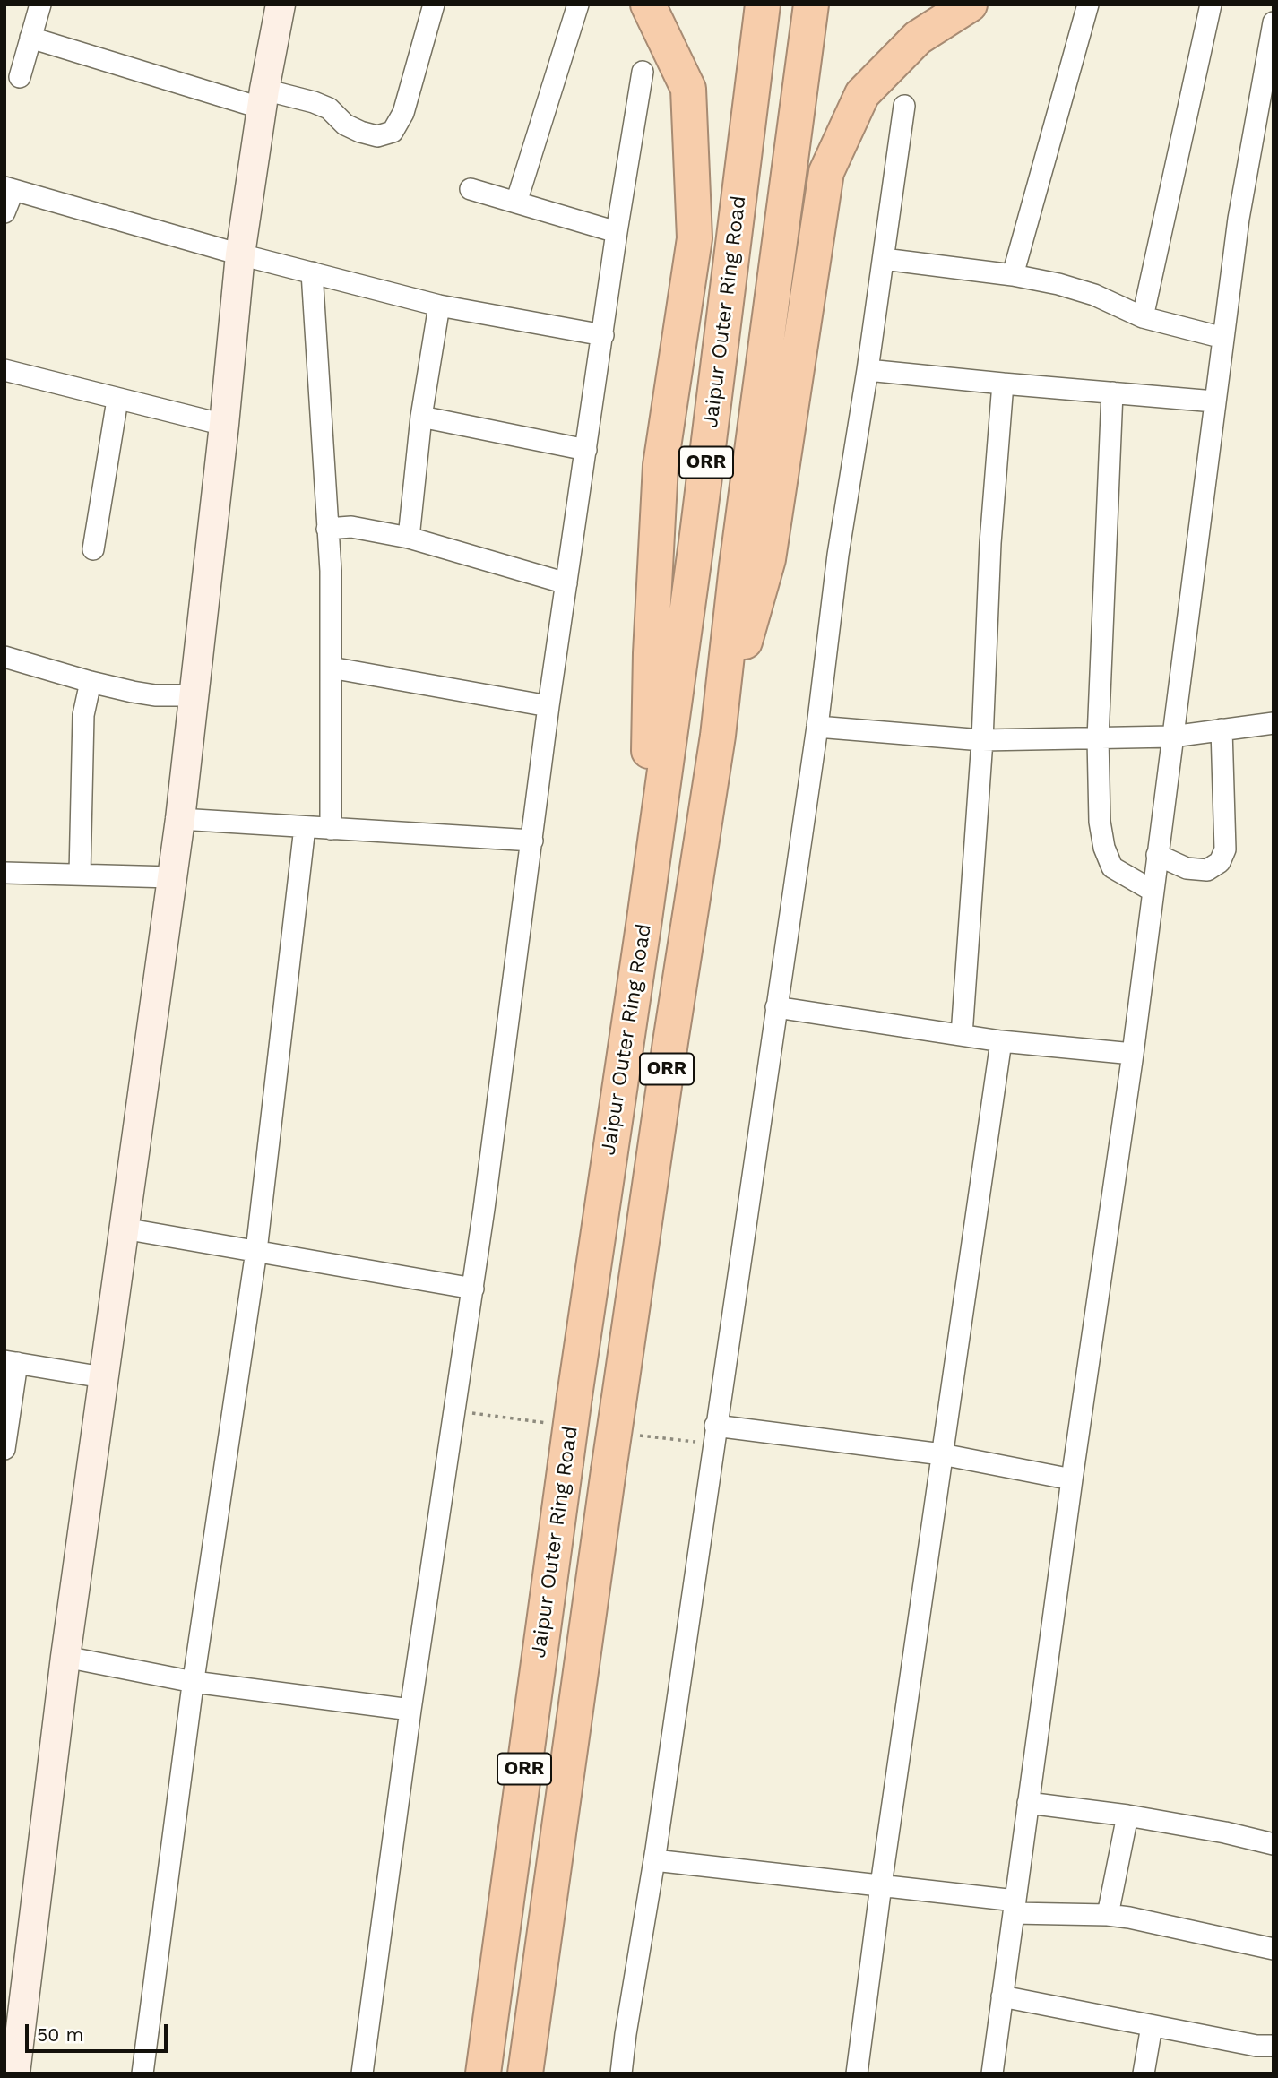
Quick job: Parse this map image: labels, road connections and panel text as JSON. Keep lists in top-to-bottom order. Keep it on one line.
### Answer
{"streets":{"highway":["Jaipur Outer Ring Road","ORR"]},"scale_bar":"50 m"}
